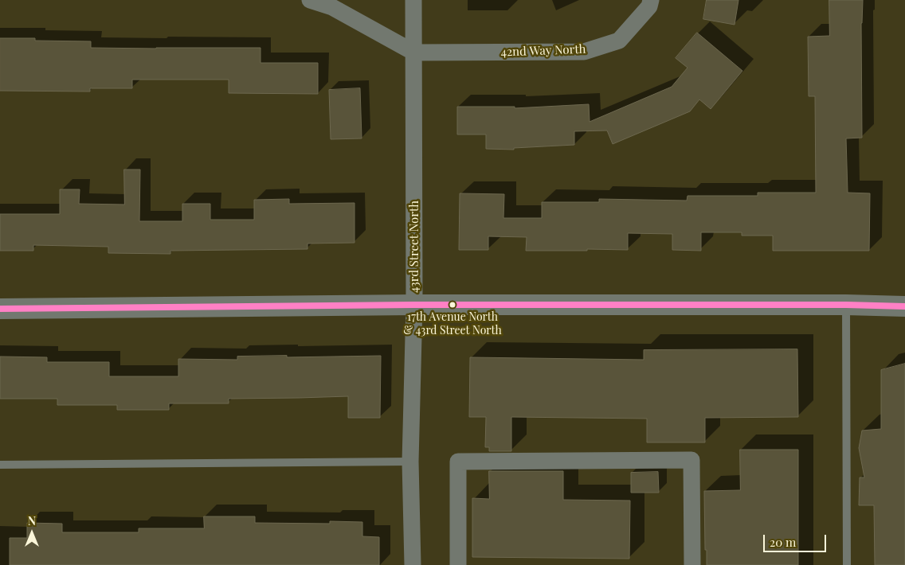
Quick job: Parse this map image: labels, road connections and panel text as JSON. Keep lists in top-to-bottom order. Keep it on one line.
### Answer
{"streets":{"street":["42nd Way North","43rd Street North"]},"crossings":[["42nd Way North","43rd Street North"]],"places":["17th Avenue North & 43rd Street North"],"lines":["transit line 20"],"scale_bar":"20 m","north":"top"}
